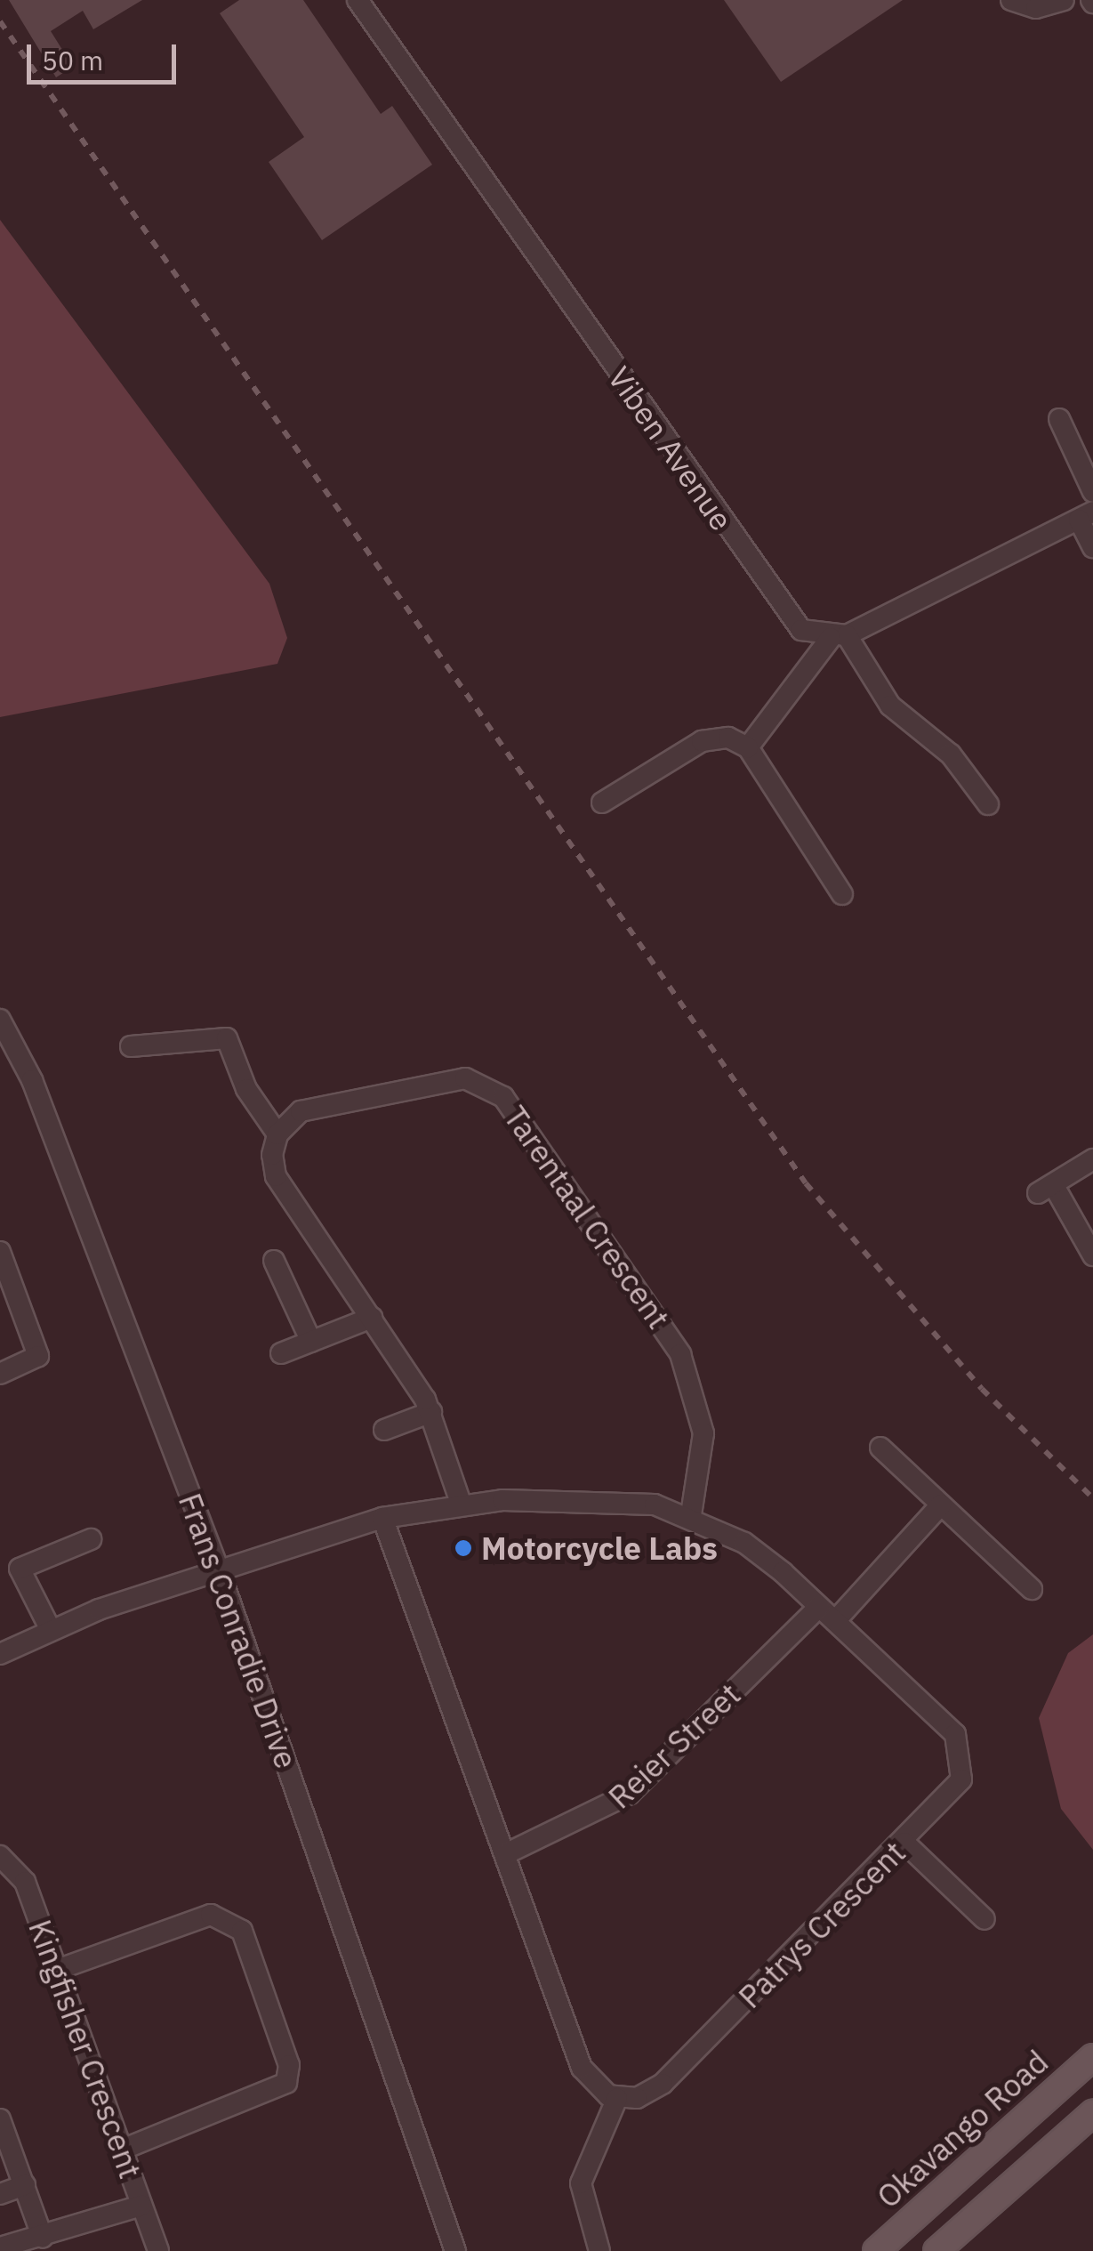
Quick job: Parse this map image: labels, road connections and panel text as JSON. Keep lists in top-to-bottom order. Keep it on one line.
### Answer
{"streets":{"main road":["Okavango Road"],"street":["Viben Avenue","Tarentaal Crescent","Frans Conradie Drive","Reier Street","Patrys Crescent","Kingfisher Crescent"]},"crossings":[["Tarentaal Crescent","Patrys Crescent"],["Frans Conradie Drive","Patrys Crescent"],["Reier Street","Patrys Crescent"]],"places":["Motorcycle Labs"],"scale_bar":"50 m"}
